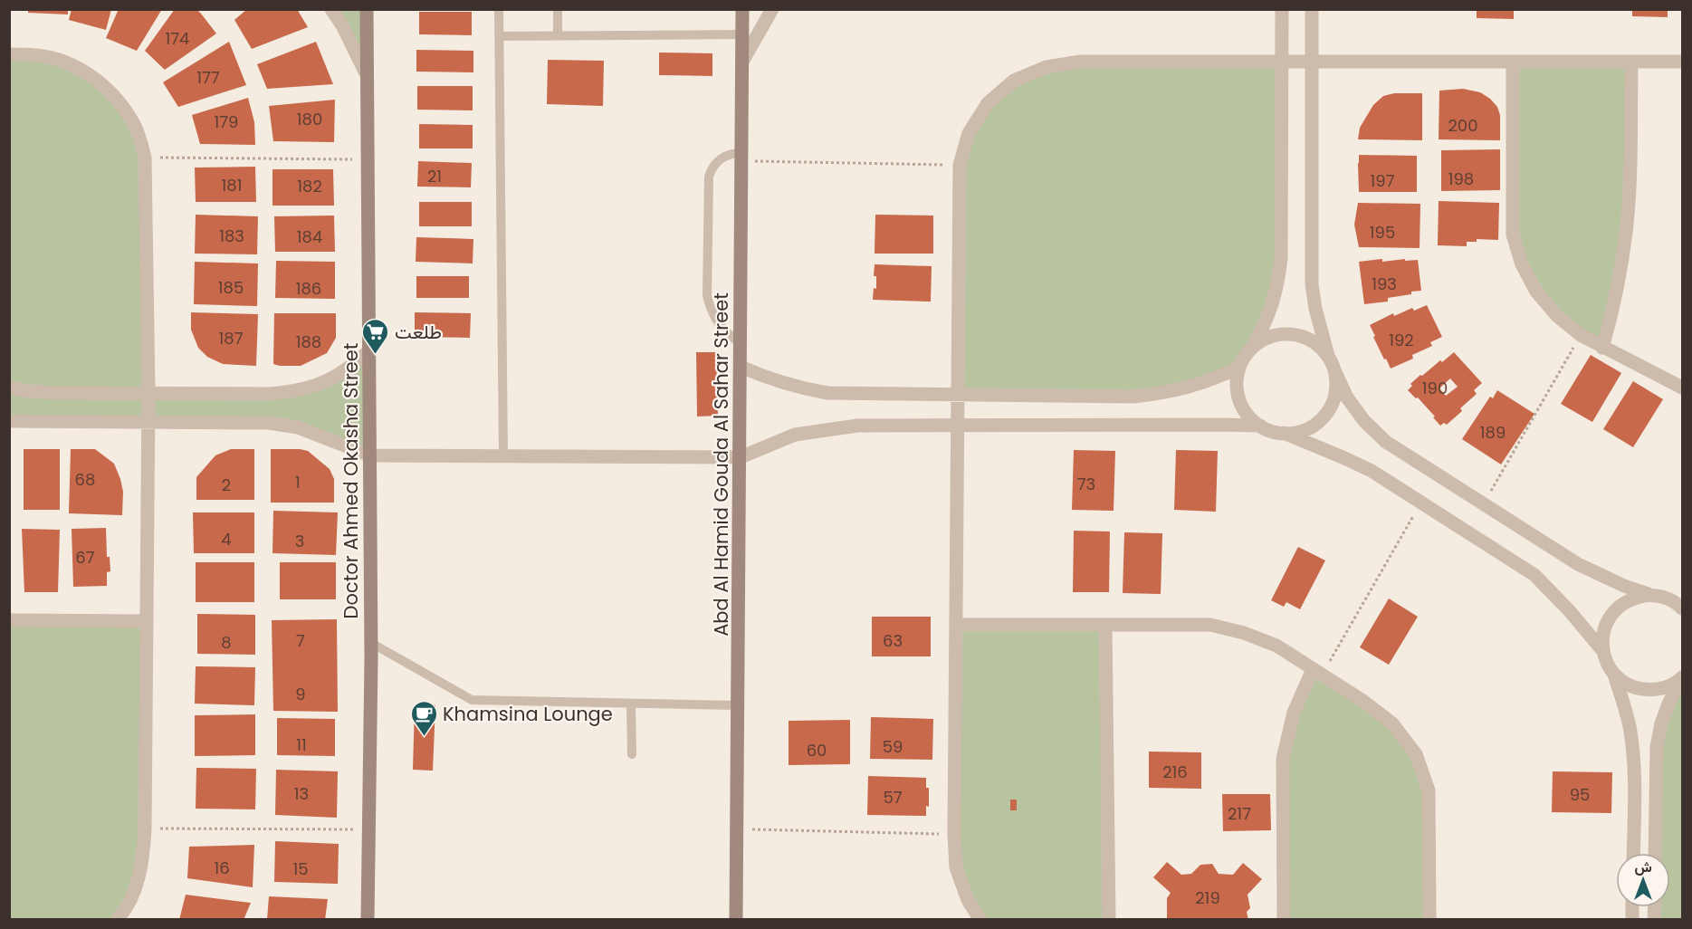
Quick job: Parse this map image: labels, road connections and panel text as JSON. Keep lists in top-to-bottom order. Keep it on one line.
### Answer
{"streets":{"street":["Abd Al Hamid Gouda Al Sahar Street","Doctor Ahmed Okasha Street"]},"places":{"supermarket":["طلعت"],"cafe":["Khamsina Lounge"]},"house_numbers":["174","177","180","179","200","21","198","197","181","182","195","183","184","193","185","186","187","192","188","190","189","68","1","73","2","4","3","67","7","63","8","9","11","59","60","216","13","95","57","217","16","15","219"],"north":"top"}
